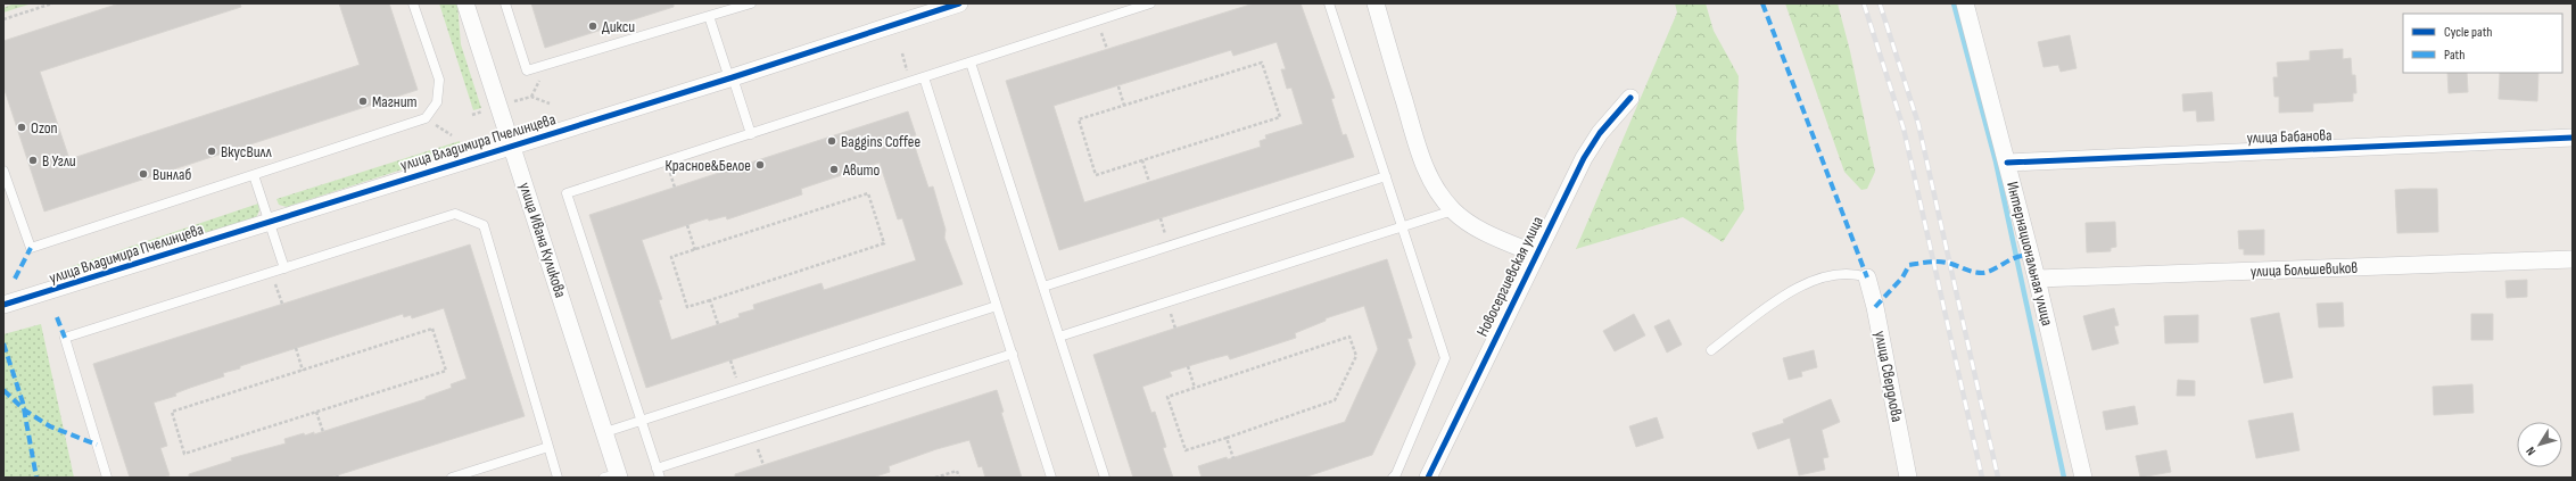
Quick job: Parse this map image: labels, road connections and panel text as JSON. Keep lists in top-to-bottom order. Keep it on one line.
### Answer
{"streets":{"street":["улица Бабанова","улица Владимира Пчелинцева","улица Ивана Куликова","Интернациональная улица","улица Большевиков","Новосергиевская улица","улица Свердлова"]},"crossings":[["улица Бабанова","Интернациональная улица"],["улица Владимира Пчелинцева","улица Ивана Куликова"],["Интернациональная улица","улица Большевиков"]],"places":["Дикси","Магнит","Ozon","Baggins Coffee","ВкусВилл","В Угли","Красное&Белое","Авито","Винлаб"],"legend":["Cycle path","Path"],"north":"bottom left"}
